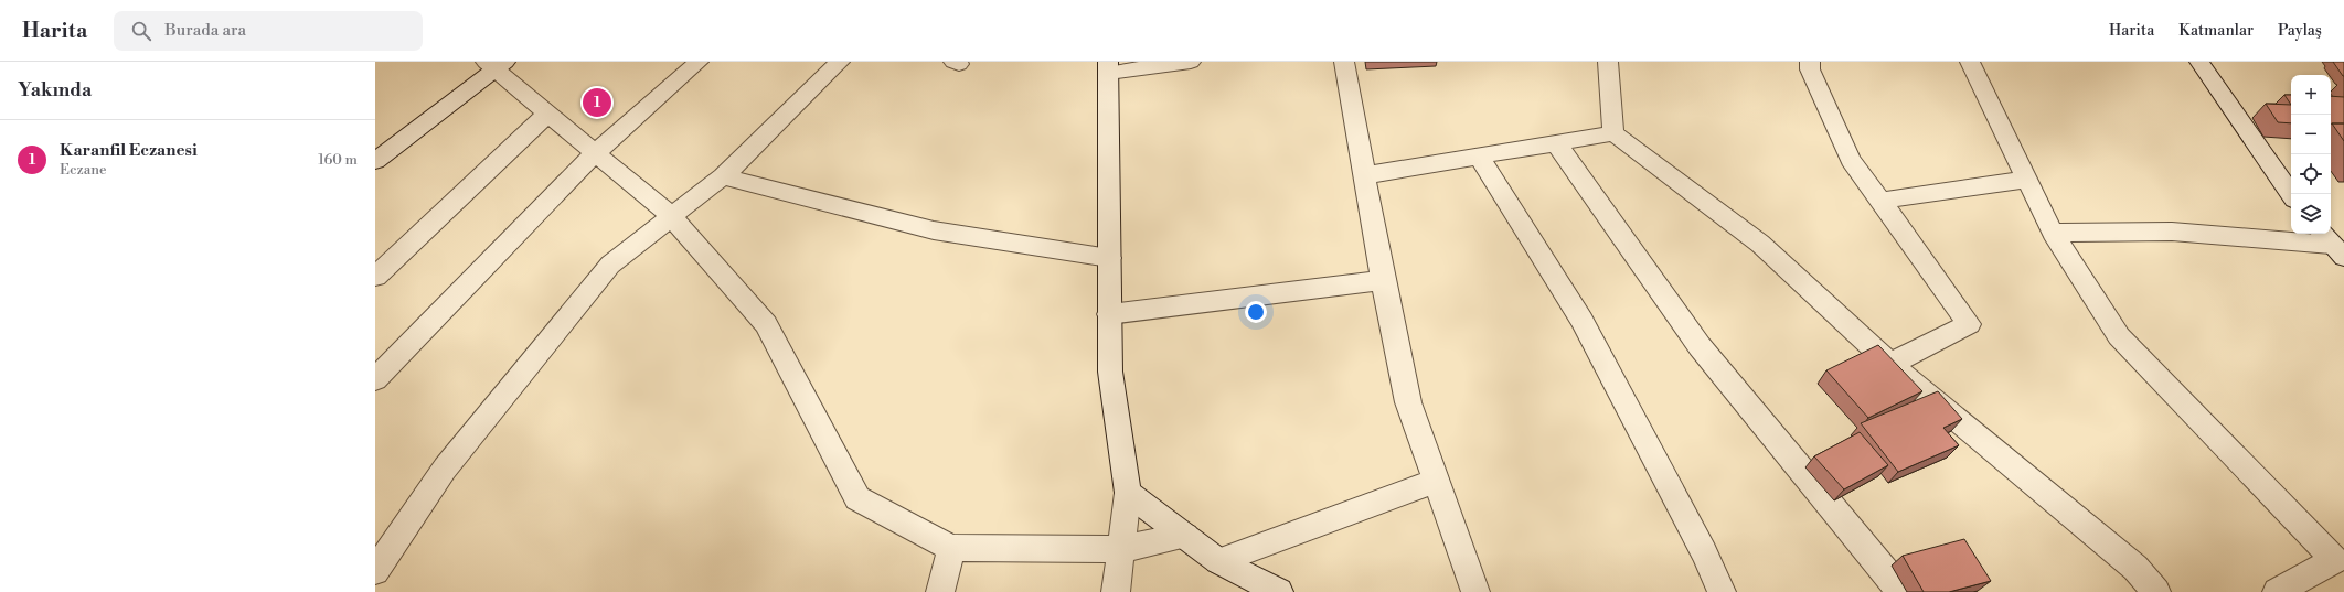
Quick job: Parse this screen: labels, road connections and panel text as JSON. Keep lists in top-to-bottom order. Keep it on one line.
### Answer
{"page":{"header":"Harita","search":"Burada ara","nav":["Harita","Katmanlar","Paylaş"],"heading":"Yakında","map_buttons":["+","−"],"pins":"1","list":[{"mark":"1","name":"Karanfil Eczanesi","note":"Eczane","value":"160 m"}]}}
